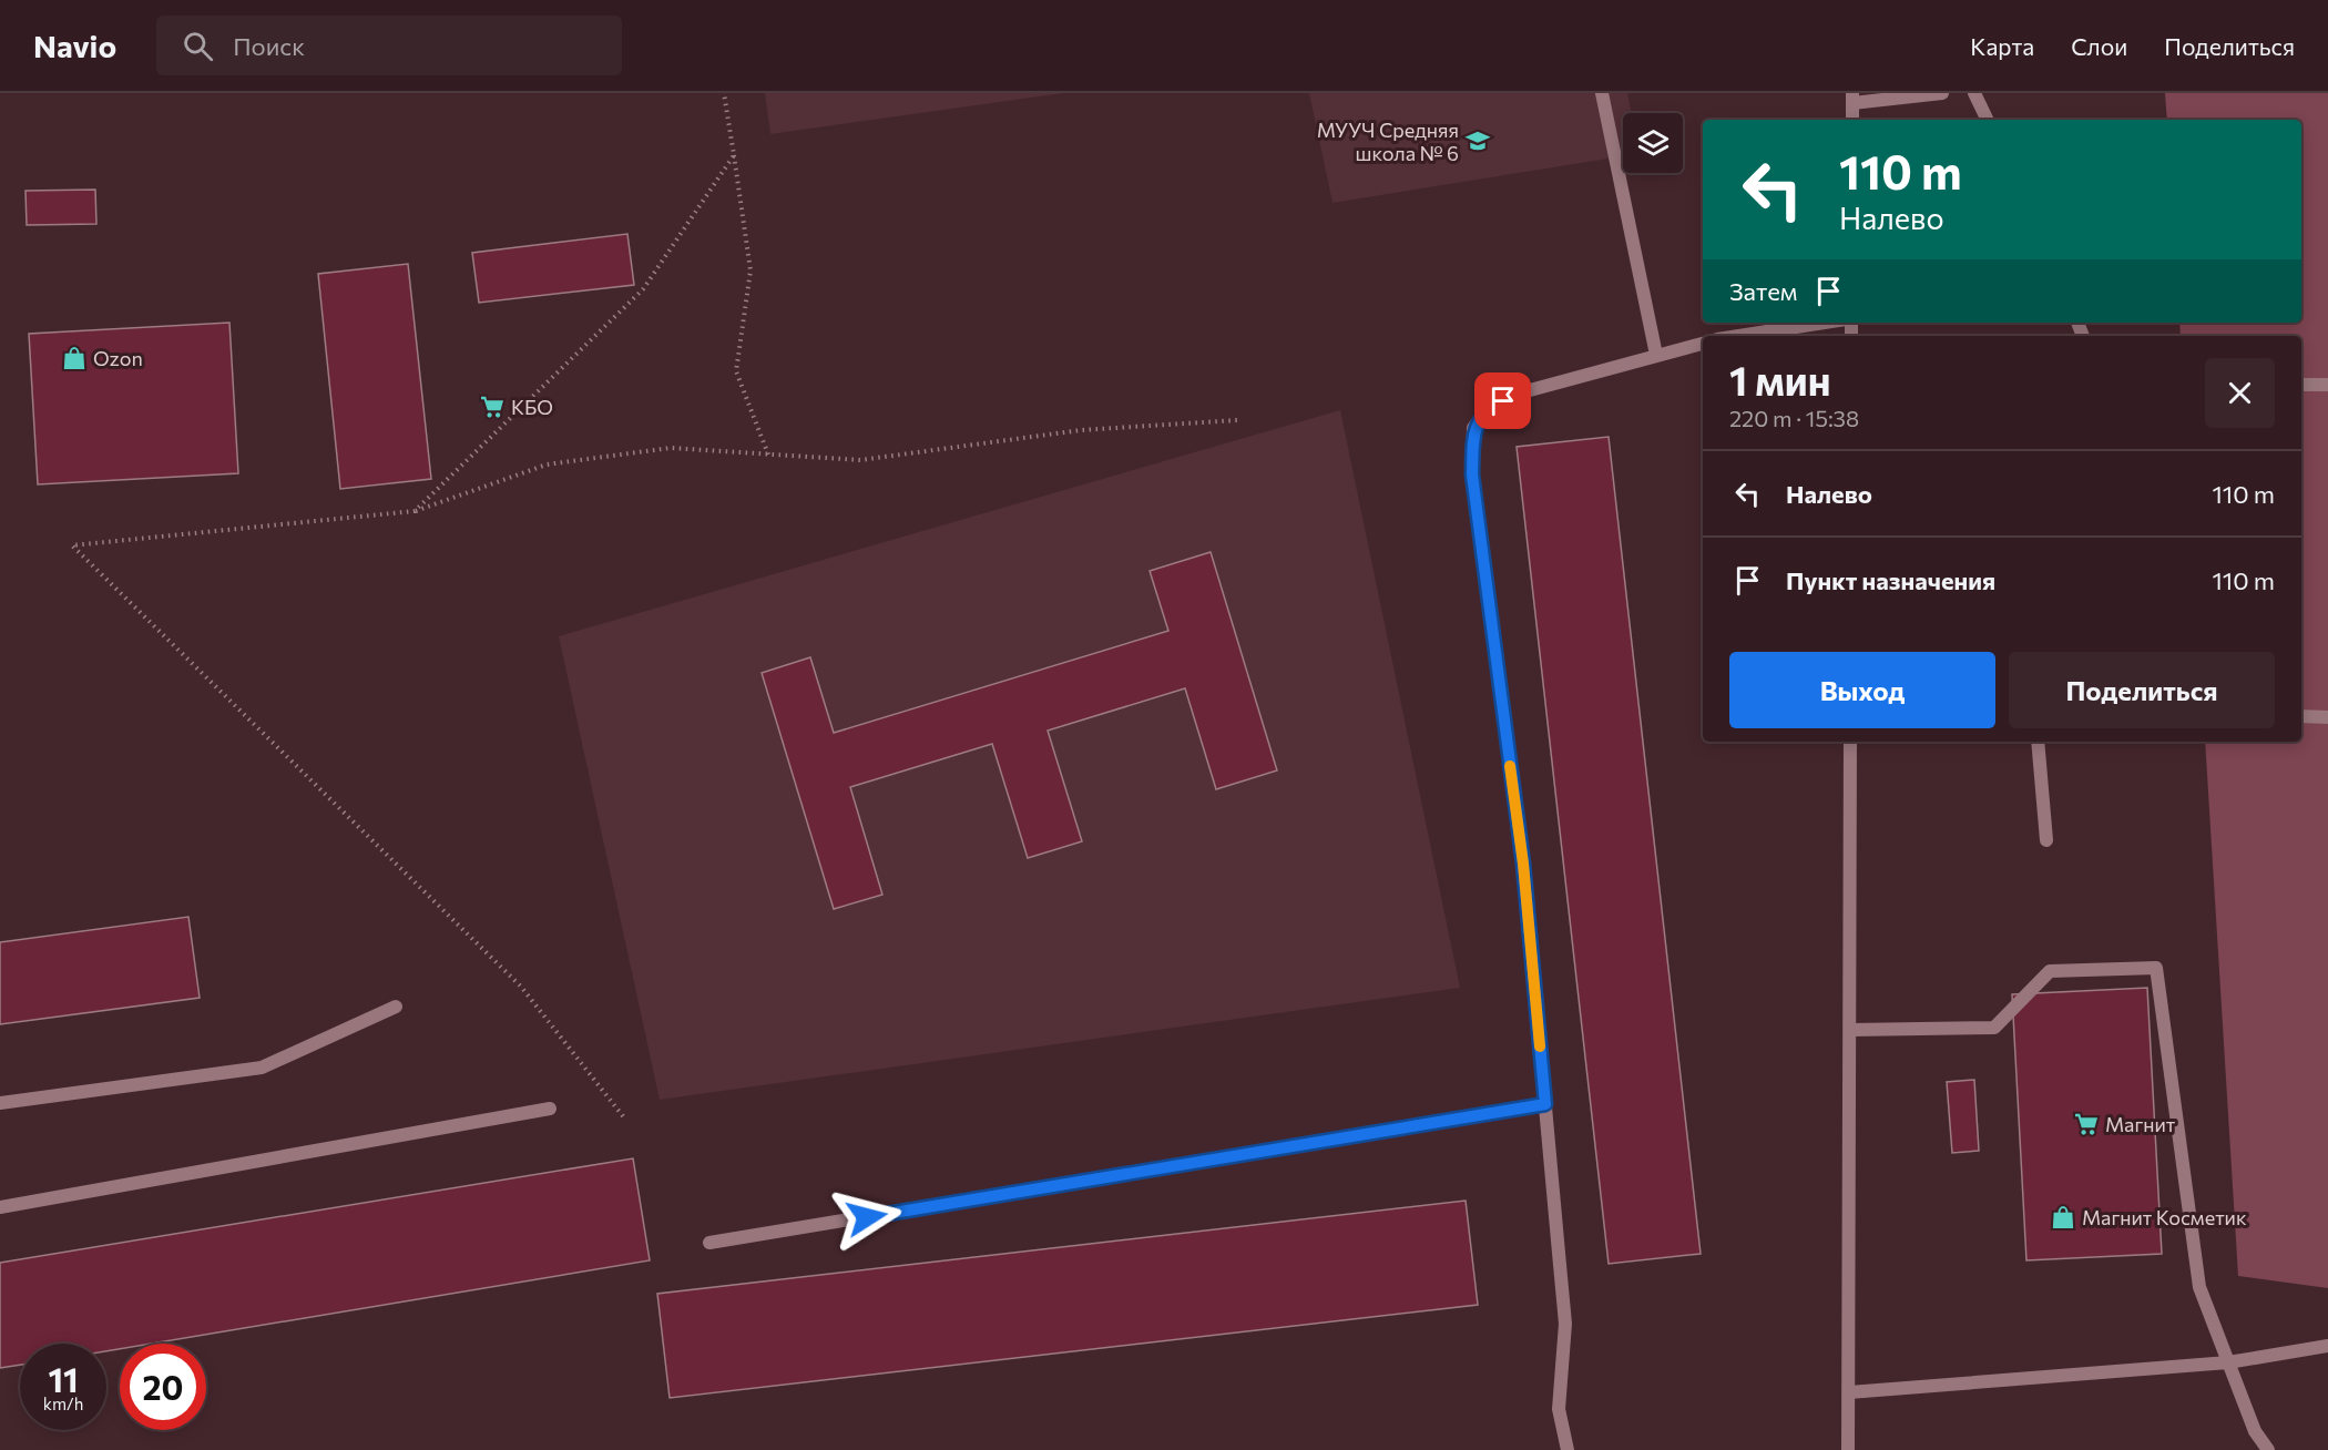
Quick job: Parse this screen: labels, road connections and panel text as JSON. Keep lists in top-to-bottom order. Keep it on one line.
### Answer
{"places":{"school or university":["МУУЧ Средняя школа № 6"],"shop":["Ozon","Магнит Косметик"],"supermarket":["КБО","Магнит"]},"page":{"header":"Navio","search":"Поиск","nav":["Карта","Слои","Поделиться"],"turn":["110 m","Налево"],"then":"Затем","heading":["1 мин","220 m · 15:38"],"list":[{"name":"Налево","value":"110 m"},{"name":"Пункт назначения","value":"110 m"}],"buttons":["Выход","Поделиться"],"speed":"11 km/h","limit":"20"}}
